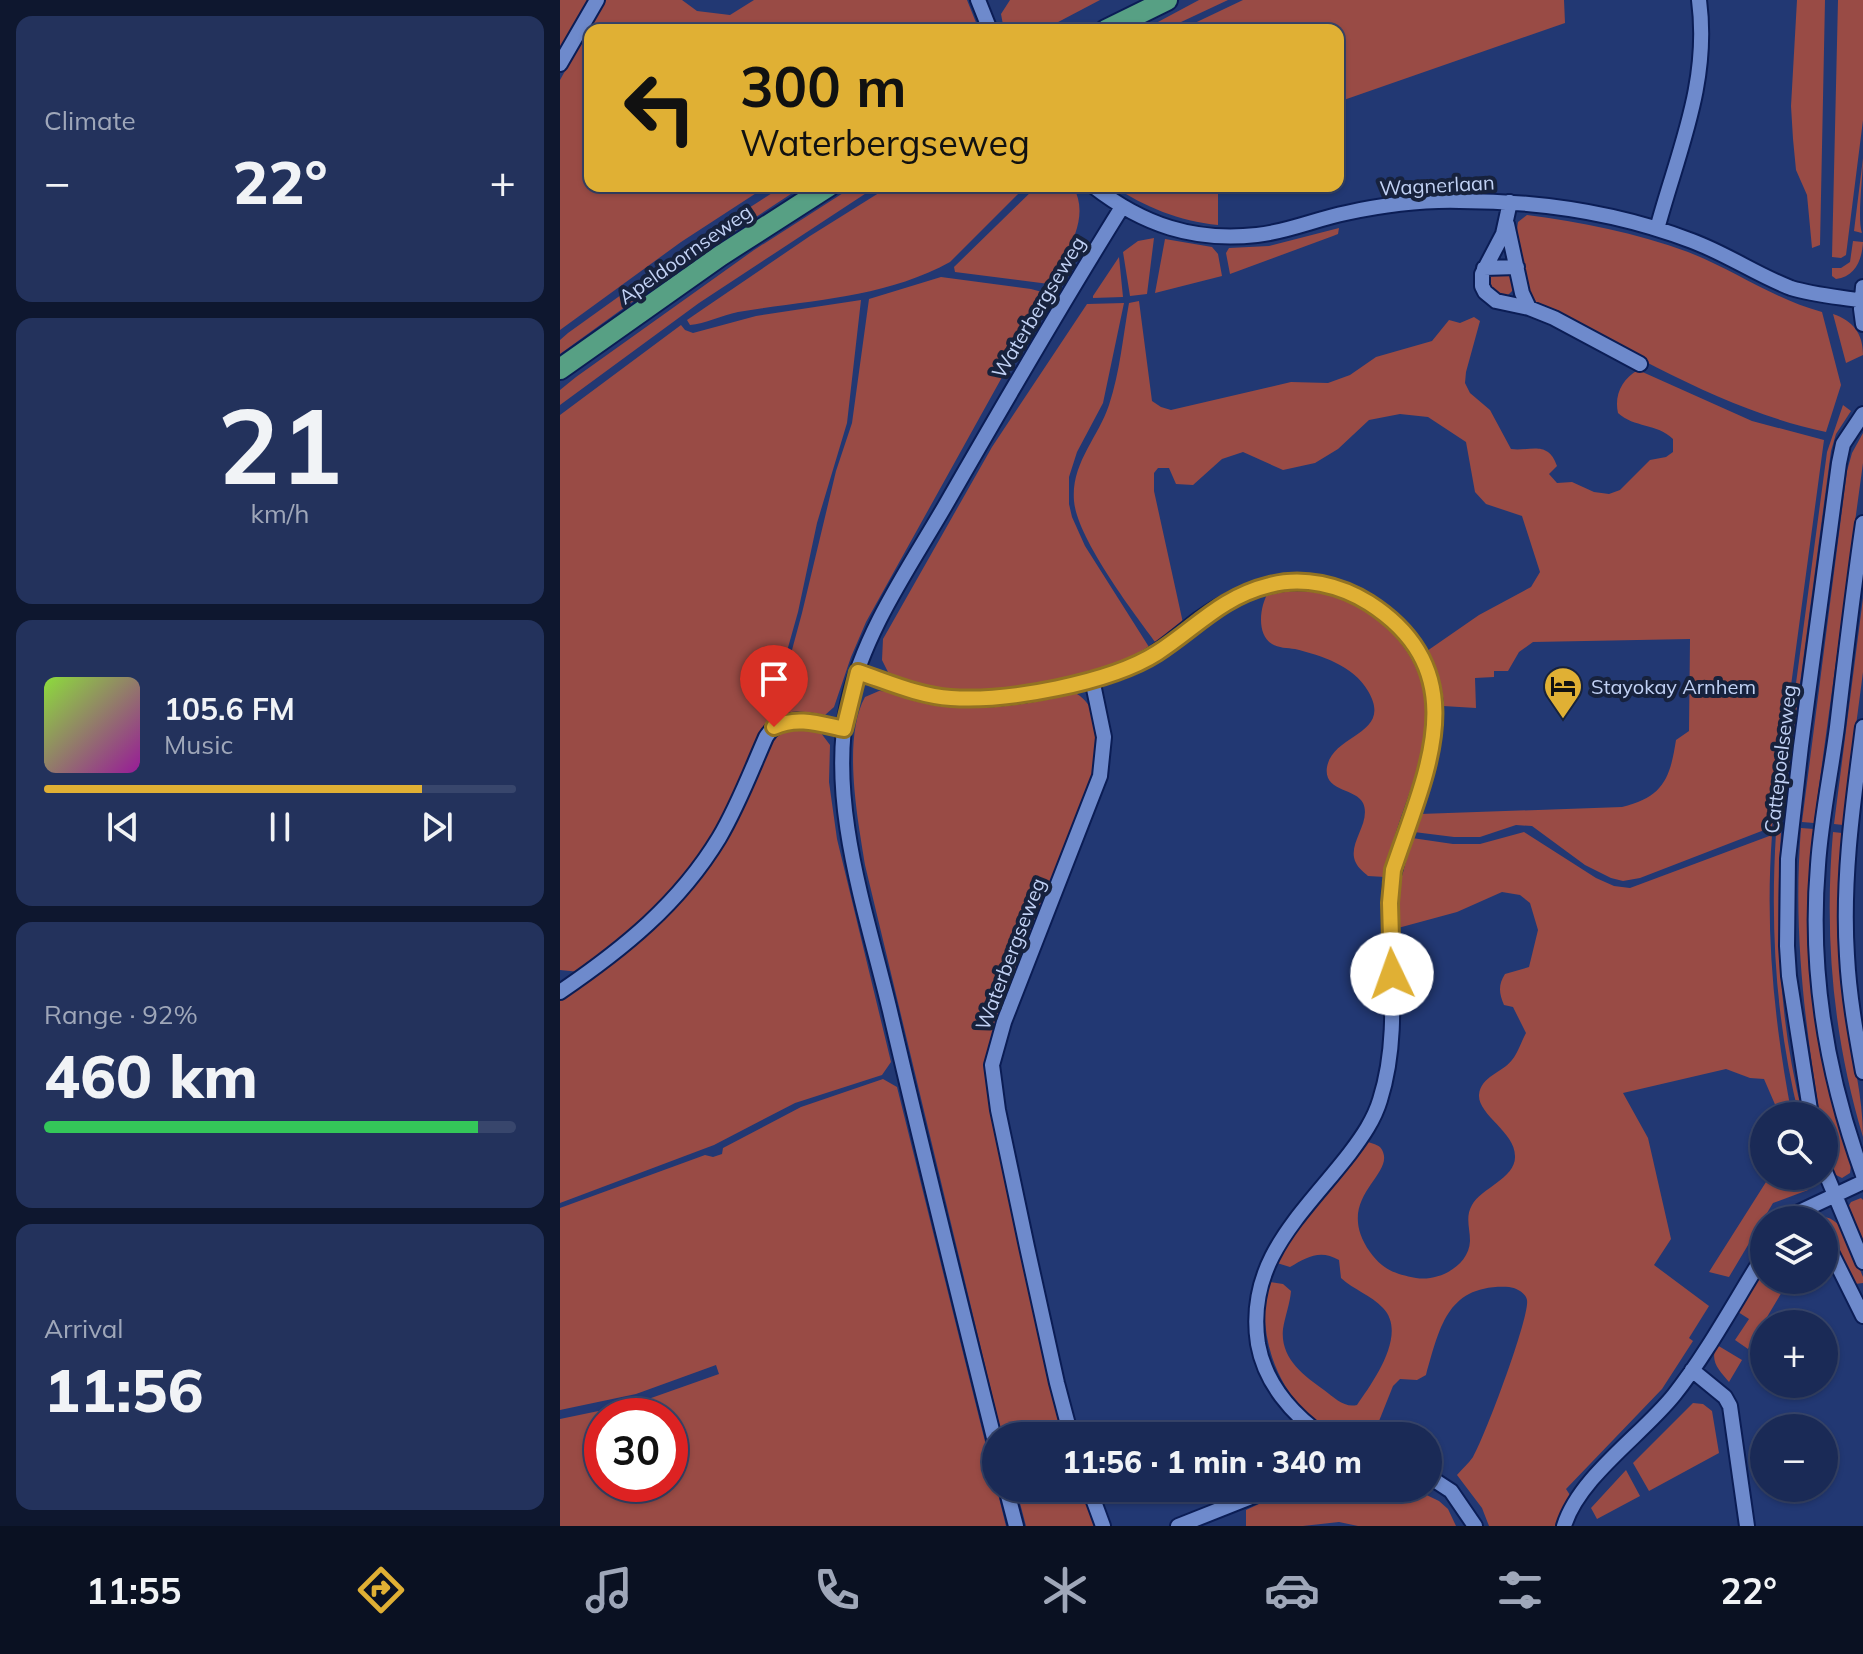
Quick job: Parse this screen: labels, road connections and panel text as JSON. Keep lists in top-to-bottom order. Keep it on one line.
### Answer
{"streets":{"main road":["Apeldoornseweg"],"street":["Wagnerlaan","Waterbergseweg","Cattepoelseweg"]},"crossings":[["Wagnerlaan","Waterbergseweg"]],"places":{"hotel":["Stayokay Arnhem"]},"page":{"tile":["Climate",["21","km/h"],["Range · 92%","460 km"],["Arrival","11:56"]],"turn":["300 m","Waterbergseweg"],"heat":["−","22°","+"],"song":["105.6 FM","Music"],"map_buttons":["+","−"],"limit":"30","trip":"11:56 · 1 min · 340 m","tabs":["11:55","22°"]}}
